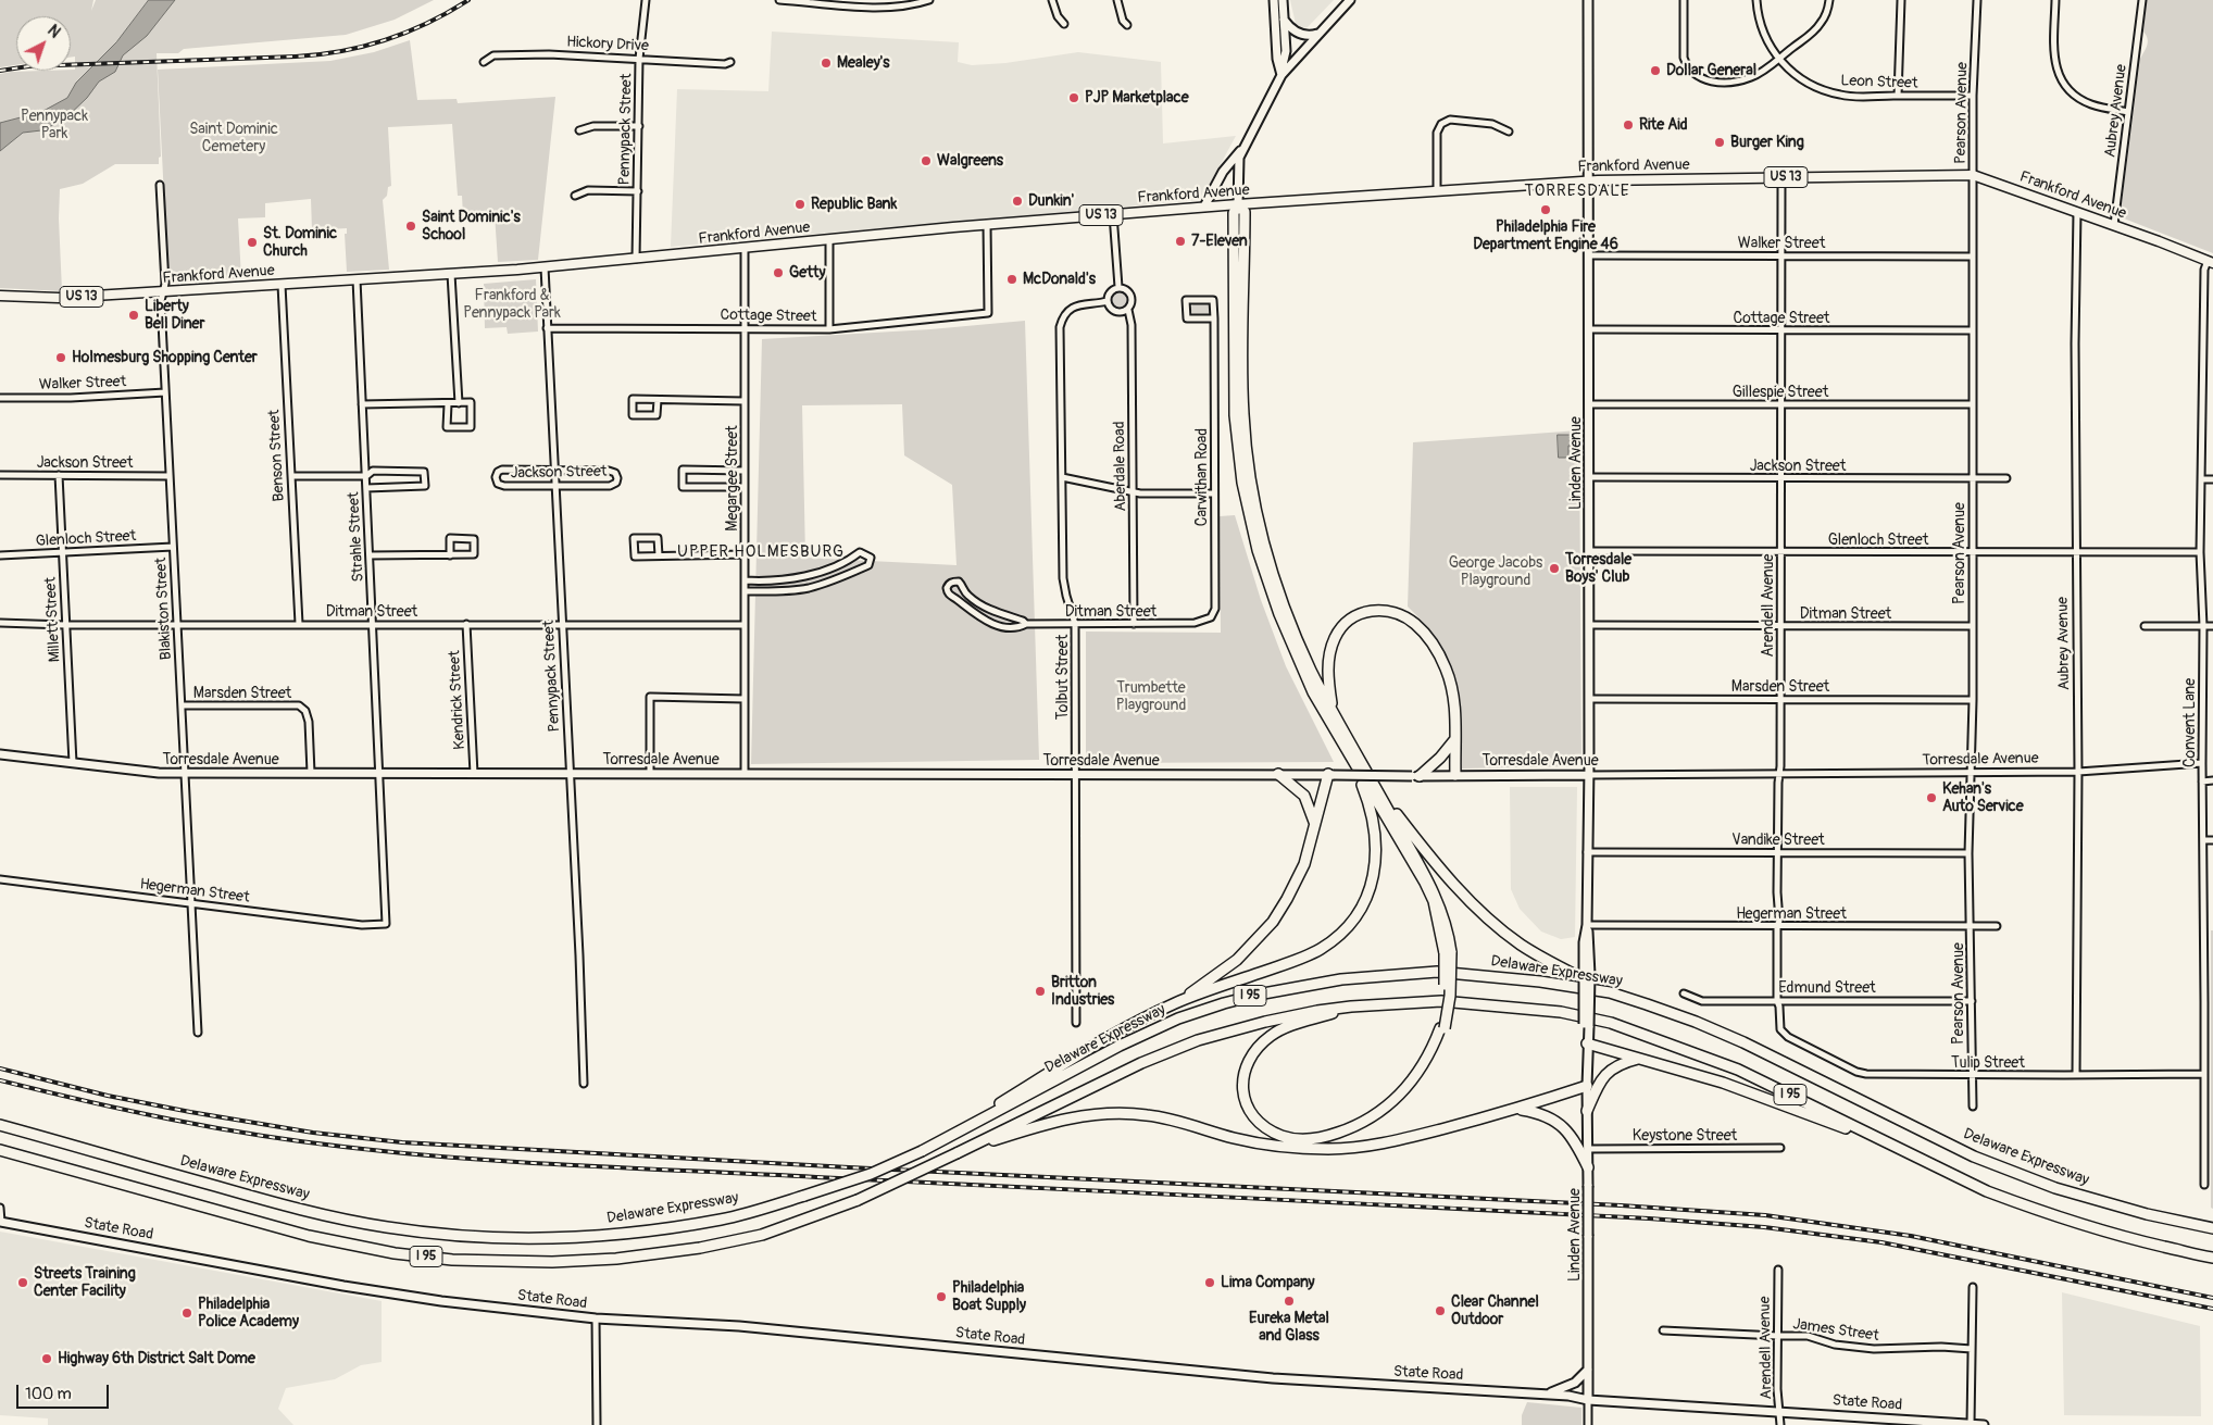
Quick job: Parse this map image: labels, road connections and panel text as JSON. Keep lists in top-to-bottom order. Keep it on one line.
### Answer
{"streets":{"highway":["Delaware Expressway","I 95"],"main road":["Frankford Avenue","US 13"],"street":["Hickory Drive","Leon Street","Aubrey Avenue","Pearson Avenue","Pennypack Street","Walker Street","Cottage Street","Gillespie Street","Benson Street","Jackson Street","Linden Avenue","Aberdale Road","Carwithan Road","Megargee Street","Strahle Street","Glenloch Street","Arendell Avenue","Blakiston Street","Ditman Street","Millett Street","Tolbut Street","Marsden Street","Kendrick Street","Convent Lane","Torresdale Avenue","Vandike Street","Hegerman Street","Edmund Street","Tulip Street","Keystone Street","State Road","James Street"]},"crossings":[["Hickory Drive","Pennypack Street"],["Leon Street","Pearson Avenue"],["Aubrey Avenue","Frankford Avenue"],["Aubrey Avenue","Glenloch Street"],["Aubrey Avenue","Torresdale Avenue"],["Aubrey Avenue","Tulip Street"],["Pearson Avenue","Frankford Avenue"],["Pearson Avenue","Walker Street"],["Pearson Avenue","Cottage Street"],["Pearson Avenue","Gillespie Street"],["Pearson Avenue","Jackson Street"],["Pearson Avenue","Glenloch Street"],["Pearson Avenue","Ditman Street"],["Pearson Avenue","Marsden Street"],["Pearson Avenue","Torresdale Avenue"],["Pearson Avenue","Vandike Street"],["Pearson Avenue","Hegerman Street"],["Pearson Avenue","Edmund Street"],["Pearson Avenue","Tulip Street"],["Pennypack Street","Frankford Avenue"],["Pennypack Street","Cottage Street"],["Pennypack Street","Jackson Street"],["Pennypack Street","Ditman Street"],["Pennypack Street","Torresdale Avenue"],["Frankford Avenue","Cottage Street"],["Frankford Avenue","Benson Street"],["Frankford Avenue","Linden Avenue"],["Frankford Avenue","Megargee Street"],["Frankford Avenue","Strahle Street"],["Frankford Avenue","Arendell Avenue"],["Frankford Avenue","Blakiston Street"],["Frankford Avenue","Convent Lane"],["Walker Street","Linden Avenue"],["Walker Street","Arendell Avenue"],["Walker Street","Blakiston Street"],["Cottage Street","Linden Avenue"],["Cottage Street","Megargee Street"],["Cottage Street","Arendell Avenue"],["Gillespie Street","Linden Avenue"],["Gillespie Street","Arendell Avenue"],["Benson Street","Ditman Street"],["Jackson Street","Linden Avenue"],["Jackson Street","Arendell Avenue"],["Jackson Street","Blakiston Street"],["Jackson Street","Millett Street"],["Linden Avenue","Glenloch Street"],["Linden Avenue","Ditman Street"],["Linden Avenue","Marsden Street"],["Linden Avenue","Torresdale Avenue"],["Linden Avenue","Vandike Street"],["Linden Avenue","Hegerman Street"],["Linden Avenue","Keystone Street"],["Linden Avenue","State Road"],["Aberdale Road","Ditman Street"],["Aberdale Road","Tolbut Street"],["Carwithan Road","Ditman Street"],["Megargee Street","Ditman Street"],["Megargee Street","Torresdale Avenue"],["Strahle Street","Ditman Street"],["Strahle Street","Torresdale Avenue"],["Strahle Street","Hegerman Street"],["Glenloch Street","Arendell Avenue"],["Glenloch Street","Blakiston Street"],["Glenloch Street","Millett Street"],["Glenloch Street","Convent Lane"],["Arendell Avenue","Ditman Street"],["Arendell Avenue","Marsden Street"],["Arendell Avenue","Torresdale Avenue"],["Arendell Avenue","Vandike Street"],["Arendell Avenue","Hegerman Street"],["Arendell Avenue","Edmund Street"],["Arendell Avenue","Tulip Street"],["Arendell Avenue","State Road"],["Arendell Avenue","James Street"],["Blakiston Street","Ditman Street"],["Blakiston Street","Marsden Street"],["Blakiston Street","Torresdale Avenue"],["Blakiston Street","Hegerman Street"],["Ditman Street","Millett Street"],["Ditman Street","Tolbut Street"],["Ditman Street","Kendrick Street"],["Millett Street","Torresdale Avenue"],["Tolbut Street","Torresdale Avenue"],["Marsden Street","Torresdale Avenue"],["Kendrick Street","Torresdale Avenue"],["Convent Lane","Torresdale Avenue"],["Convent Lane","Tulip Street"]],"districts":["TORRESDALE","UPPER HOLMESBURG"],"parks":["Pennypack Park","Saint Dominic Cemetery","Frankford & Pennypack Park","George Jacobs Playground","Trumbette Playground"],"places":["Mealey's","Dollar General","PJP Marketplace","Rite Aid","Burger King","Walgreens","Dunkin'","Republic Bank","Philadelphia Fire Department Engine 46","Saint Dominic's School","7-Eleven","St. Dominic Church","Getty","McDonald's","Liberty Bell Diner","Holmesburg Shopping Center","Torresdale Boys' Club","Kehan's Auto Service","Britton Industries","Streets Training Center Facility","Lima Company","Philadelphia Boat Supply","Eureka Metal and Glass","Clear Channel Outdoor","Philadelphia Police Academy","Highway 6th District Salt Dome"],"scale_bar":"100 m","north":"top right"}
